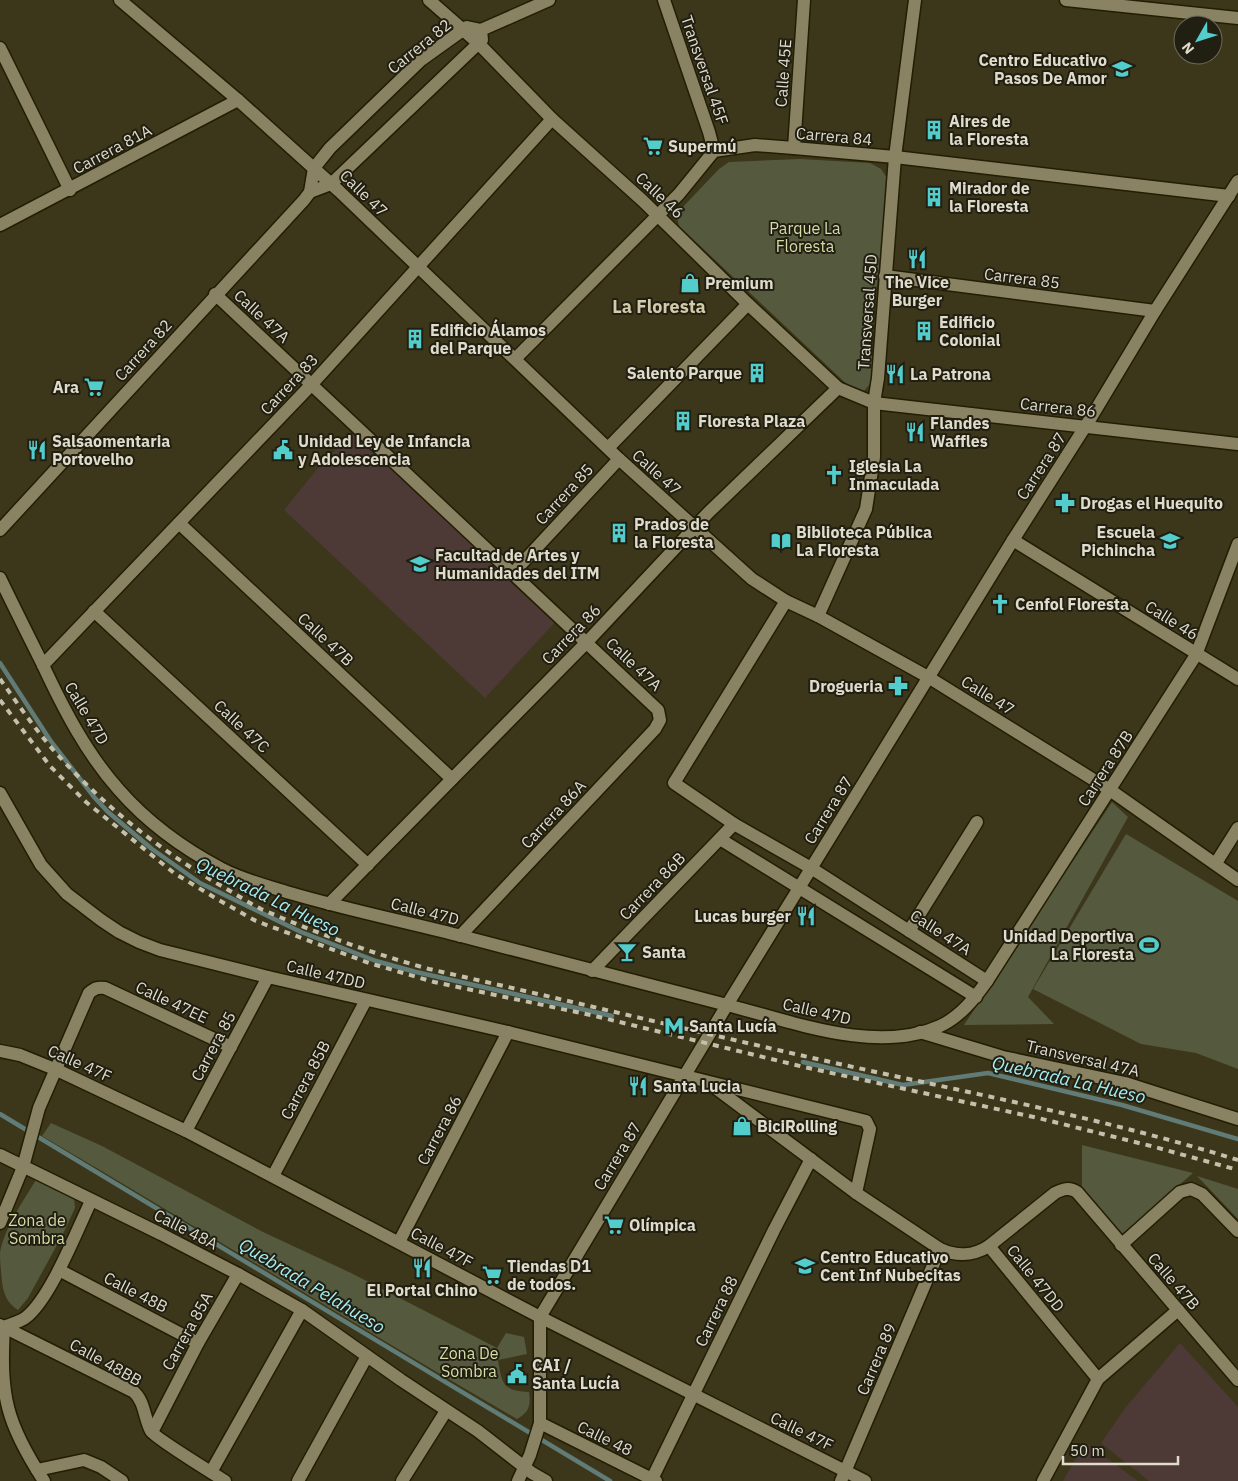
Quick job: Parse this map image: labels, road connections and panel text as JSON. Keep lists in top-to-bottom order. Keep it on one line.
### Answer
{"streets":{"street":["Carrera 82","Transversal 45F","Calle 45E","Carrera 84","Carrera 81A","Calle 47","Calle 46","Carrera 85","Transversal 45D","Calle 47A","Carrera 83","Carrera 86","Carrera 87","Calle 47B","Calle 47D","Calle 47C","Carrera 87B","Carrera 86A","Carrera 86B","Calle 47DD","Calle 47EE","Transversal 47A","Calle 47F","Carrera 85B","Calle 48A","Calle 48B","Carrera 88","Carrera 85A","Carrera 89","Calle 48BB","Calle 48"]},"crossings":[["Carrera 82","Calle 47"],["Carrera 82","Calle 46"],["Carrera 82","Calle 47A"],["Transversal 45F","Carrera 84"],["Calle 45E","Carrera 84"],["Carrera 84","Transversal 45D"],["Carrera 84","Carrera 87"],["Carrera 81A","Calle 47"],["Calle 47","Carrera 85"],["Calle 47","Transversal 45D"],["Calle 47","Calle 47A"],["Calle 47","Carrera 83"],["Calle 47","Carrera 86"],["Calle 47","Carrera 87"],["Calle 47","Carrera 87B"],["Calle 46","Transversal 45D"],["Calle 46","Carrera 83"],["Calle 46","Carrera 86"],["Calle 46","Carrera 87"],["Calle 46","Carrera 87B"],["Carrera 85","Transversal 45D"],["Carrera 85","Calle 47A"],["Carrera 85","Carrera 87"],["Carrera 85","Calle 47DD"],["Carrera 85","Calle 47EE"],["Carrera 85","Calle 47F"],["Transversal 45D","Carrera 86"],["Calle 47A","Carrera 83"],["Calle 47A","Carrera 86"],["Calle 47A","Carrera 87"],["Calle 47A","Carrera 87B"],["Calle 47A","Carrera 86A"],["Calle 47A","Carrera 86B"],["Carrera 83","Calle 47B"],["Carrera 83","Calle 47D"],["Carrera 83","Calle 47C"],["Carrera 86","Carrera 87"],["Carrera 86","Calle 47B"],["Carrera 86","Calle 47D"],["Carrera 86","Calle 47C"],["Carrera 86","Calle 47DD"],["Carrera 86","Calle 47F"],["Carrera 87","Calle 47D"],["Carrera 87","Calle 47DD"],["Carrera 87","Calle 47F"],["Calle 47B","Calle 47DD"],["Calle 47D","Carrera 87B"],["Calle 47D","Carrera 86A"],["Calle 47D","Carrera 86B"],["Calle 47D","Transversal 47A"],["Calle 47DD","Carrera 85B"],["Calle 47DD","Carrera 88"],["Calle 47DD","Carrera 89"],["Calle 47EE","Calle 47F"],["Calle 47F","Carrera 85B"],["Calle 47F","Carrera 88"],["Calle 47F","Carrera 89"],["Calle 48A","Carrera 85A"],["Calle 48B","Carrera 85A"],["Carrera 88","Calle 48"],["Carrera 85A","Calle 48BB"]],"districts":["La Floresta"],"water":["Quebrada La Hueso","Quebrada Pelahueso"],"parks":["Parque La Floresta","Zona de Sombra","Zona De Sombra"],"places":{"school or university":["Centro Educativo Pasos De Amor","Escuela Pichincha","Facultad de Artes y Humanidades del ITM","Centro Educativo Cent Inf Nubecitas"],"building":["Aires de la Floresta","Mirador de la Floresta","Edificio Colonial","Edificio Álamos del Parque","Salento Parque","Floresta Plaza","Prados de la Floresta"],"supermarket":["Supermú","Ara","Olímpica","Tiendas D1 de todos."],"restaurant":["The Vice Burger","La Patrona","Flandes Waffles","Salsaomentaria Portovelho","Lucas burger","Santa Lucia","El Portal Chino"],"shop":["Premium","BiciRolling"],"public building":["Unidad Ley de Infancia y Adolescencia","CAI / Santa Lucía"],"church":["Iglesia La Inmaculada","Cenfol Floresta"],"pharmacy":["Drogas el Huequito","Drogueria"],"library":["Biblioteca Pública La Floresta"],"sports":["Unidad Deportiva La Floresta"],"bar":["Santa"],"metro station":["Santa Lucía"]},"scale_bar":"50 m","north":"bottom left"}
